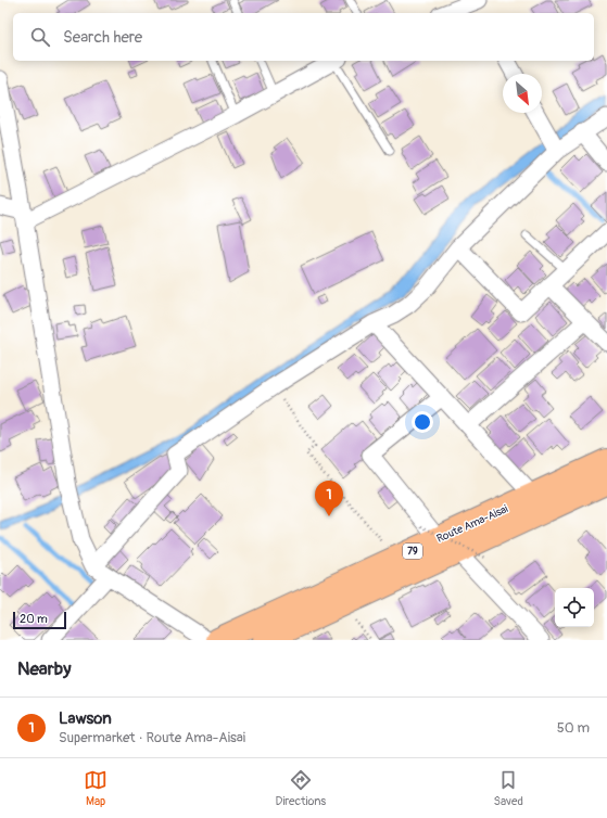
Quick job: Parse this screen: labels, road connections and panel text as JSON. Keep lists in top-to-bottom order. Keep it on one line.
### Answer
{"streets":{"main road":["Route Ama-Aisai","79"]},"scale_bar":"20 m","north":"bottom right","page":{"search":"Search here","pins":"1","scale":"20 m","heading":"Nearby","list":[{"mark":"1","name":"Lawson","note":"Supermarket · Route Ama-Aisai","value":"50 m"}],"nav":["Map","Directions","Saved"]}}
